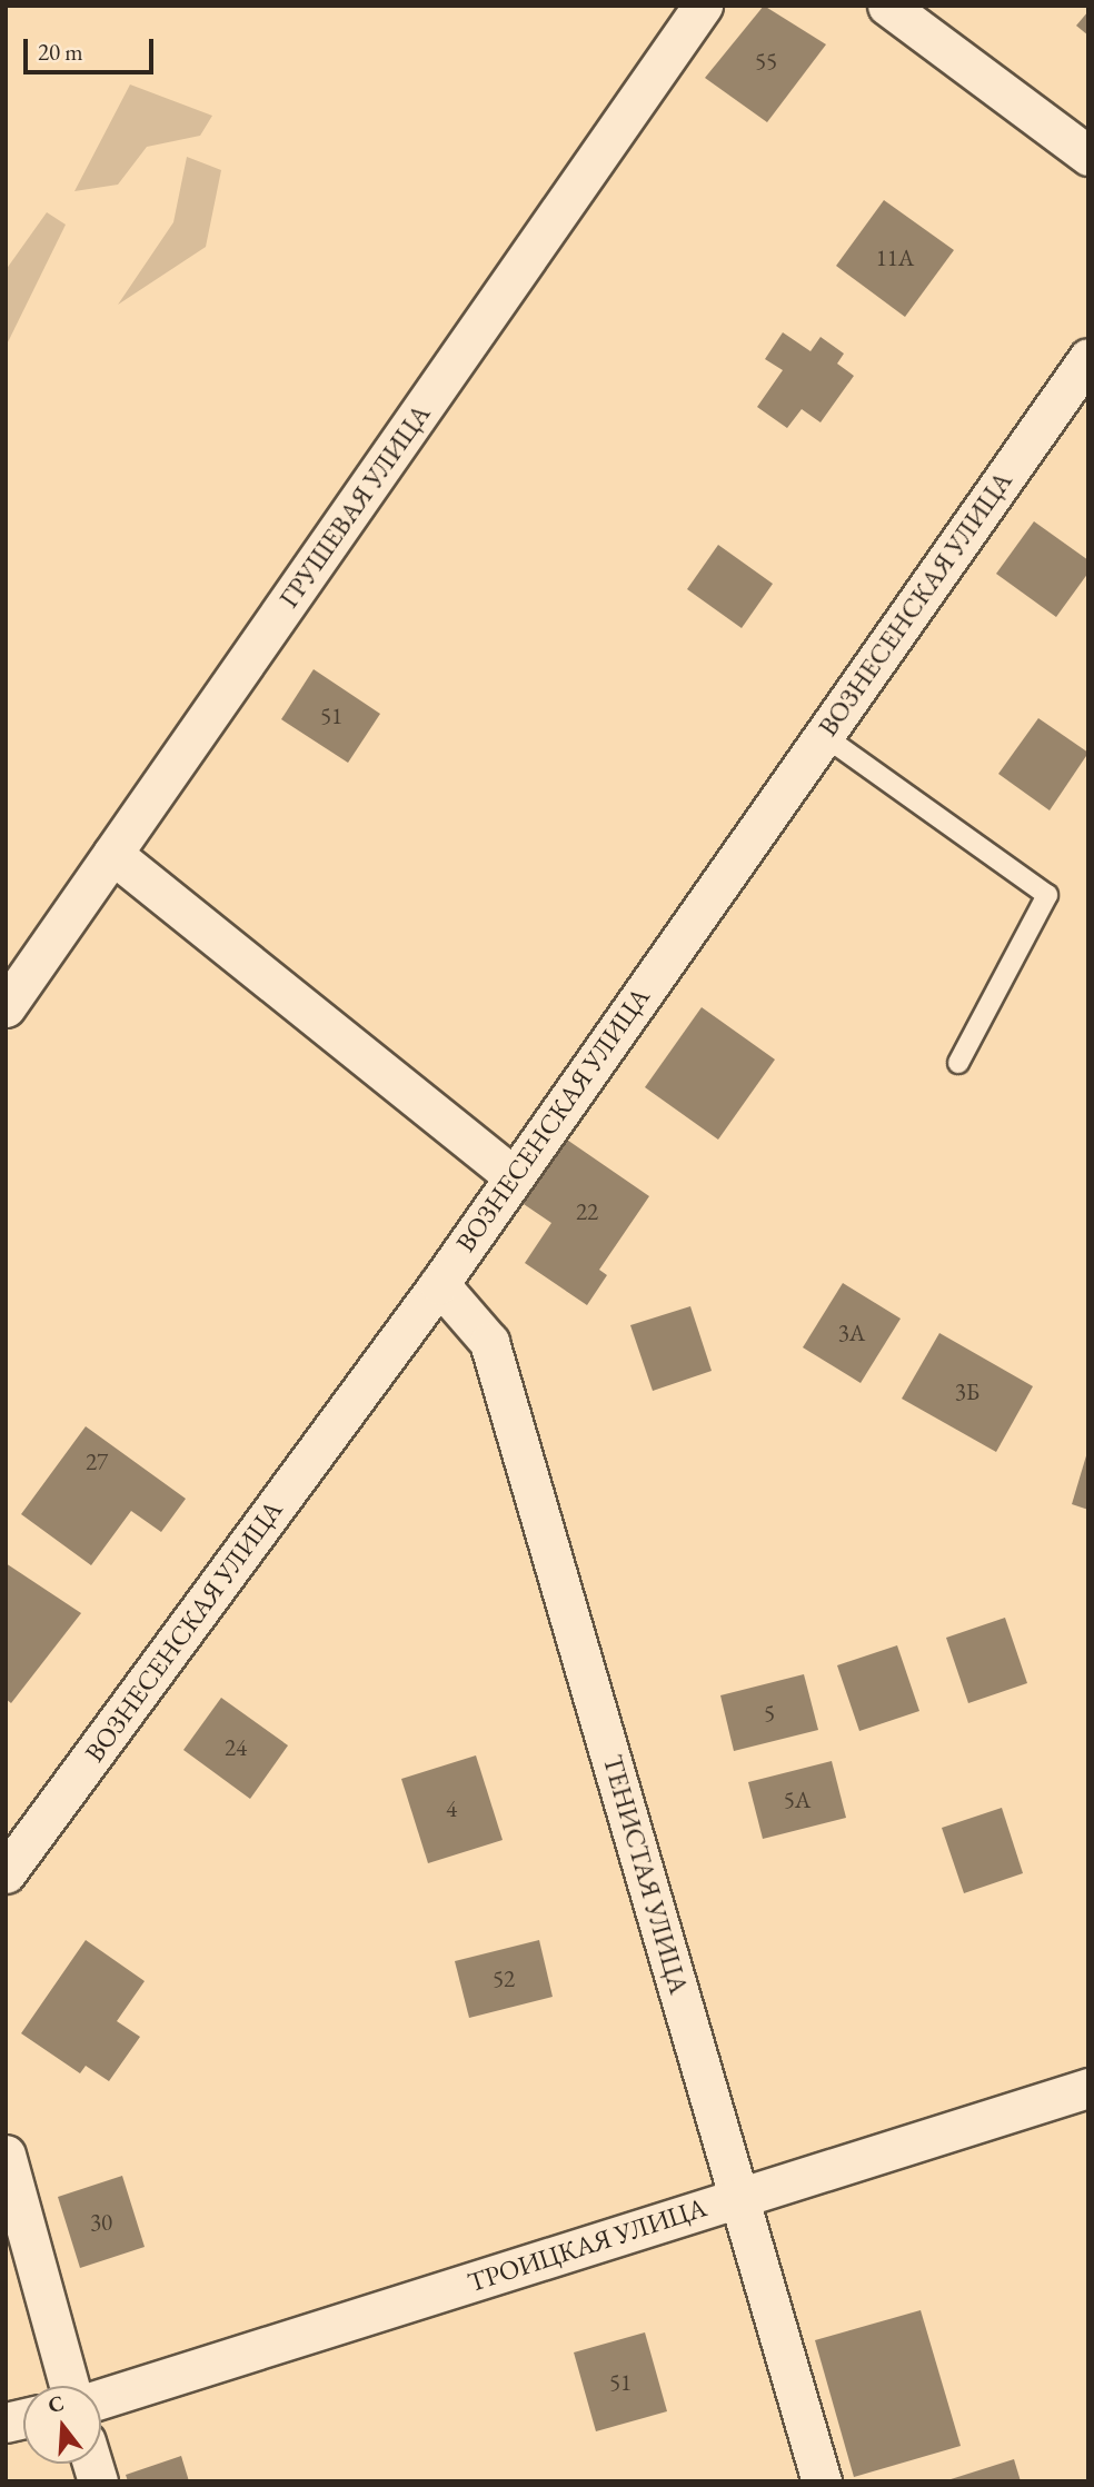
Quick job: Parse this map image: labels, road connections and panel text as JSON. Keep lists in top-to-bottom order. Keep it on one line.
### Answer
{"streets":{"street":["ГРУШЕВАЯ УЛИЦА","ВОЗНЕСЕНСКАЯ УЛИЦА","ТЕНИСТАЯ УЛИЦА","ТРОИЦКАЯ УЛИЦА"]},"crossings":[["ВОЗНЕСЕНСКАЯ УЛИЦА","ТЕНИСТАЯ УЛИЦА"],["ТЕНИСТАЯ УЛИЦА","ТРОИЦКАЯ УЛИЦА"]],"house_numbers":["55","11А","51","22","3А","3Б","27","5","24","5А","4","52","30","51"],"scale_bar":"20 m","north":"top"}
